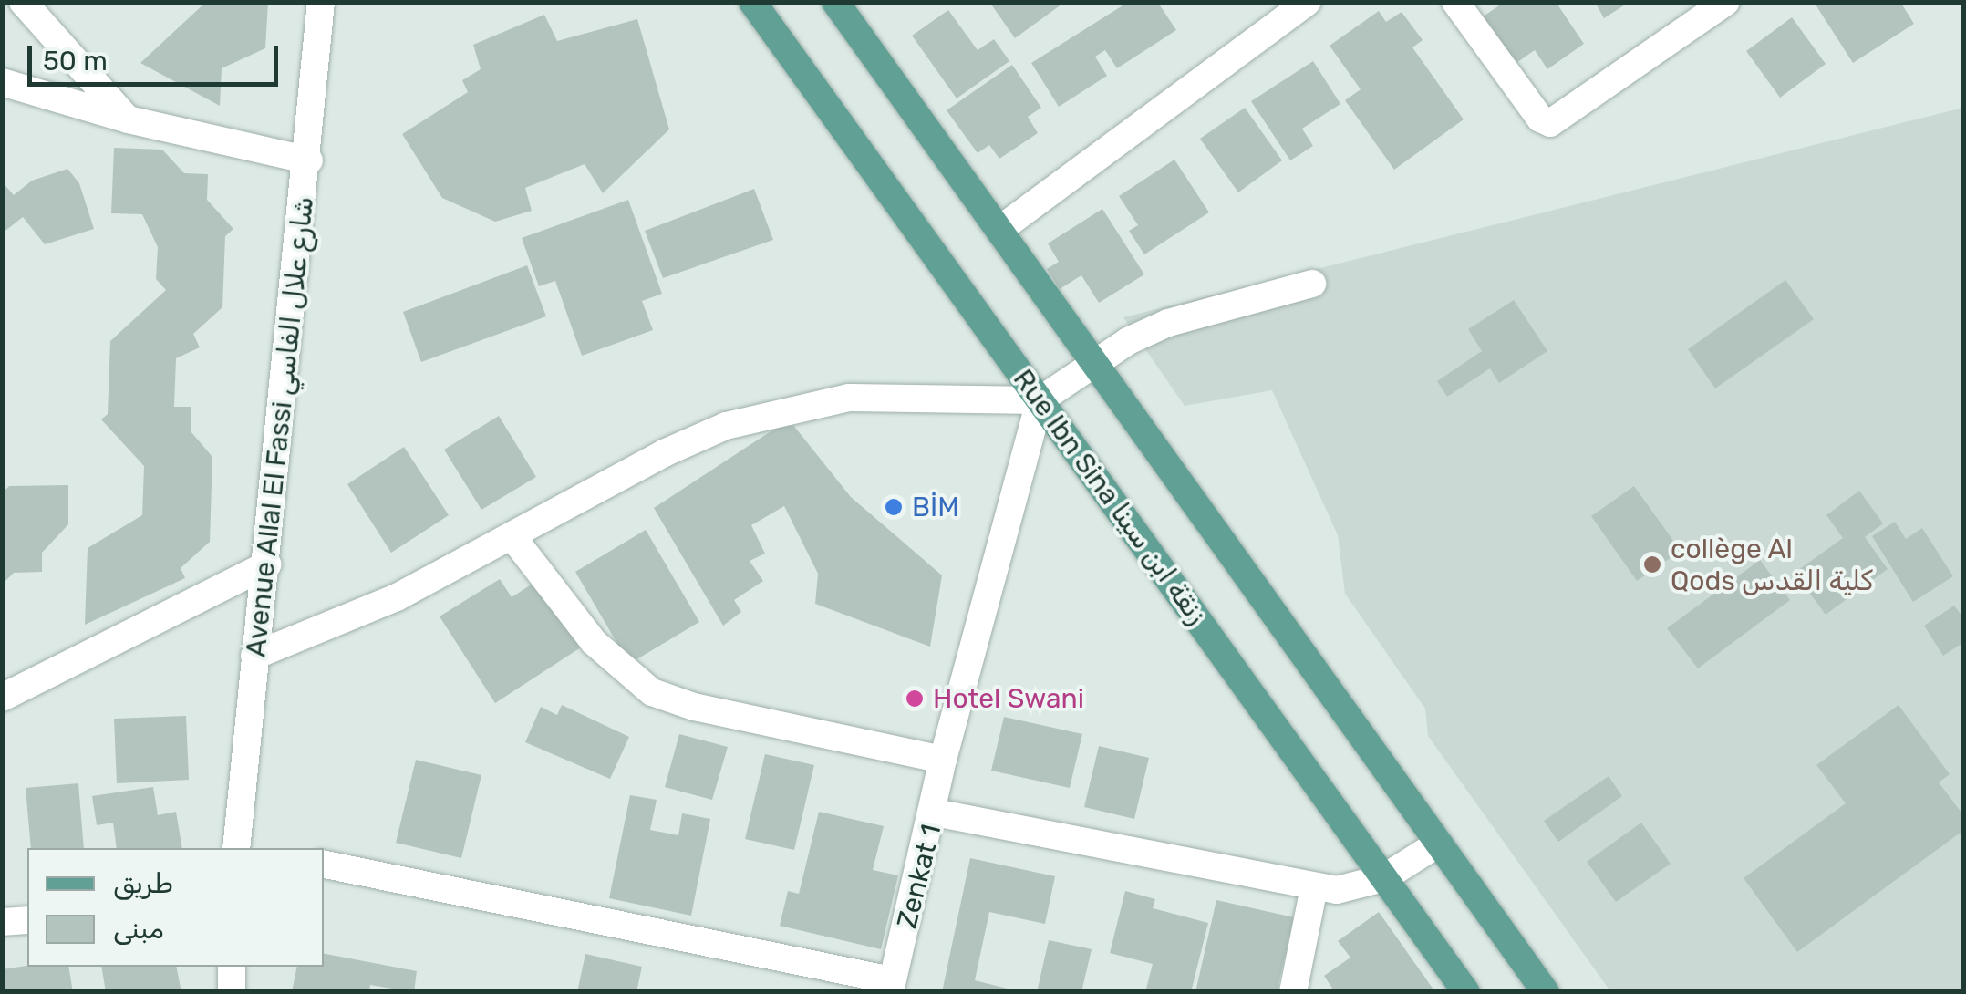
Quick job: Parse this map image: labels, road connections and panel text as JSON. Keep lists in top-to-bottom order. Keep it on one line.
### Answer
{"streets":{"main road":["Rue Ibn Sina زنقة ابن سينا"],"street":["Avenue Allal El Fassi شارع علال الفاسي","Zenkat 1"]},"crossings":[["Rue Ibn Sina زنقة ابن سينا","Zenkat 1"]],"places":["BİM","collège Al Qods كلية القدس","Hotel Swani"],"legend":["طريق","مبنى"],"scale_bar":"50 m"}
